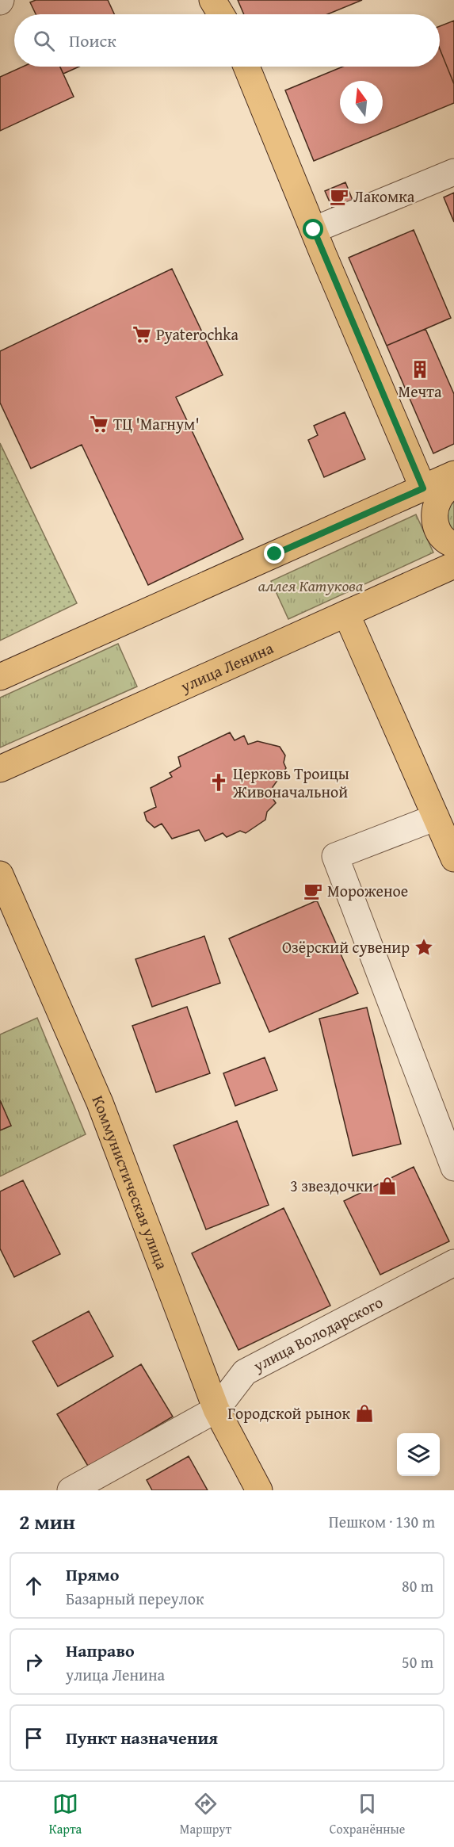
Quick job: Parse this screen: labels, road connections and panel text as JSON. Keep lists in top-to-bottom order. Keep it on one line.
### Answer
{"streets":{"main road":["улица Ленина","Коммунистическая улица"],"street":["улица Володарского"]},"crossings":[["Коммунистическая улица","улица Володарского"]],"parks":["аллея Катукова"],"places":{"cafe":["Лакомка","Мороженое"],"supermarket":["Pyaterochka","ТЦ 'Магнум'"],"building":["Мечта"],"church":["Церковь Троицы Живоначальной"],"place":["Озёрский сувенир"],"shop":["3 звездочки","Городской рынок"]},"north":"top","page":{"search":"Поиск","heading":["2 мин","Пешком · 130 m"],"list":[["Прямо","Базарный переулок","80 m"],["Направо","улица Ленина","50 m"],"Пункт назначения"],"nav":["Карта","Маршрут","Сохранённые"]}}
